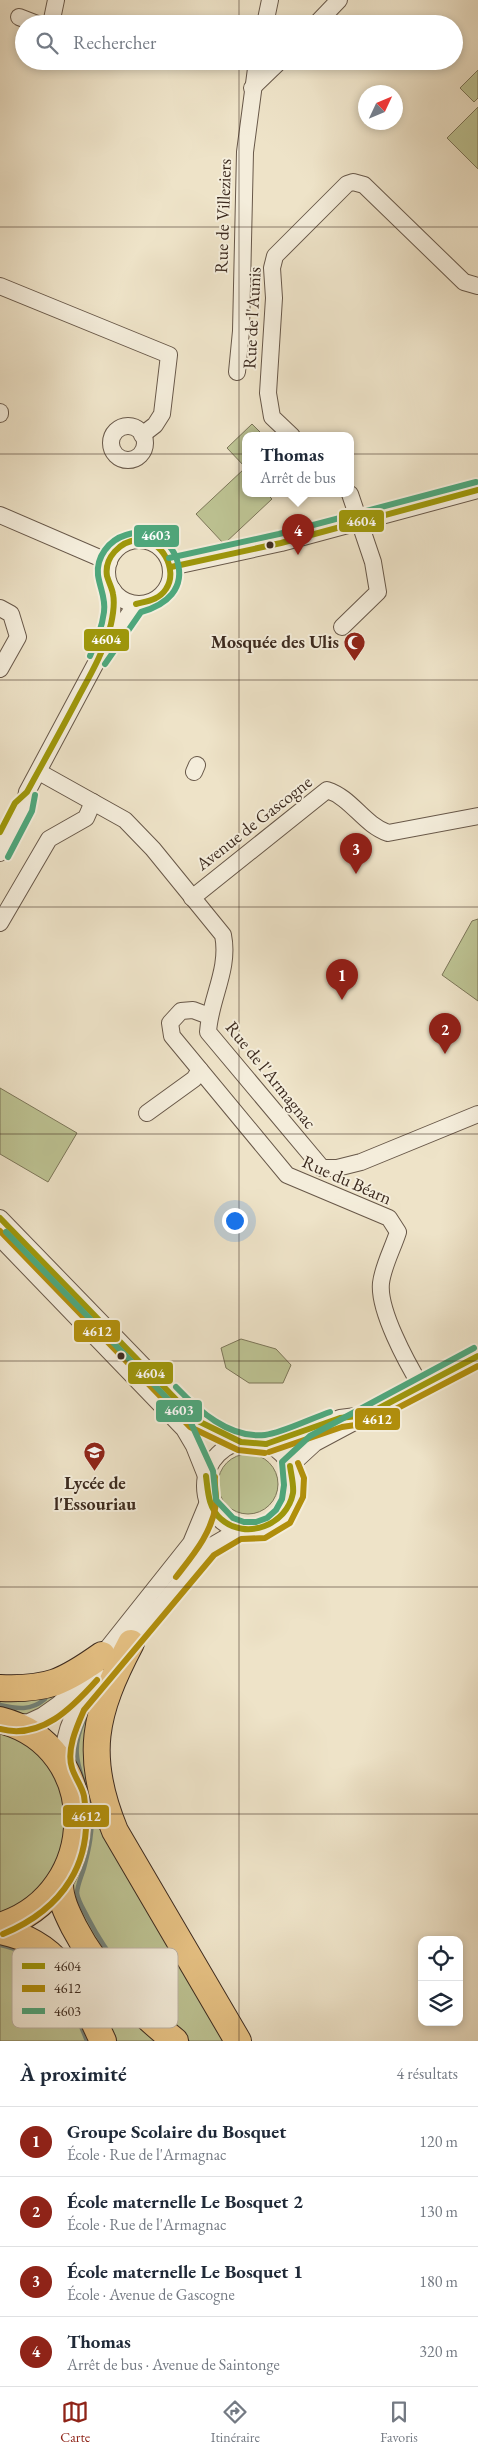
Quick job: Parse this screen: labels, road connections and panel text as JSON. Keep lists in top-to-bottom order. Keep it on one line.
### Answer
{"streets":{"street":["Rue de Villeziers","Rue de l'Aunis","Avenue de Gascogne","Rue de l'Armagnac","Rue du Béarn"]},"crossings":[["Avenue de Gascogne","Rue de l'Armagnac"],["Rue de l'Armagnac","Rue du Béarn"]],"places":{"mosque":["Mosquée des Ulis"],"school or university":["Lycée de l'Essouriau"]},"lines":["transit line 4603","transit line 4604","transit line 4612"],"legend":["4604","4612","4603"],"north":"top right","page":{"search":"Rechercher","popup":["Thomas","Arrêt de bus"],"pins":["4","3","1","2"],"heading":["À proximité","4 résultats"],"list":[{"mark":"1","name":"Groupe Scolaire du Bosquet","note":"École · Rue de l'Armagnac","value":"120 m"},{"mark":"2","name":"École maternelle Le Bosquet 2","note":"École · Rue de l'Armagnac","value":"130 m"},{"mark":"3","name":"École maternelle Le Bosquet 1","note":"École · Avenue de Gascogne","value":"180 m"},{"mark":"4","name":"Thomas","note":"Arrêt de bus · Avenue de Saintonge","value":"320 m"}],"nav":["Carte","Itinéraire","Favoris"]}}
